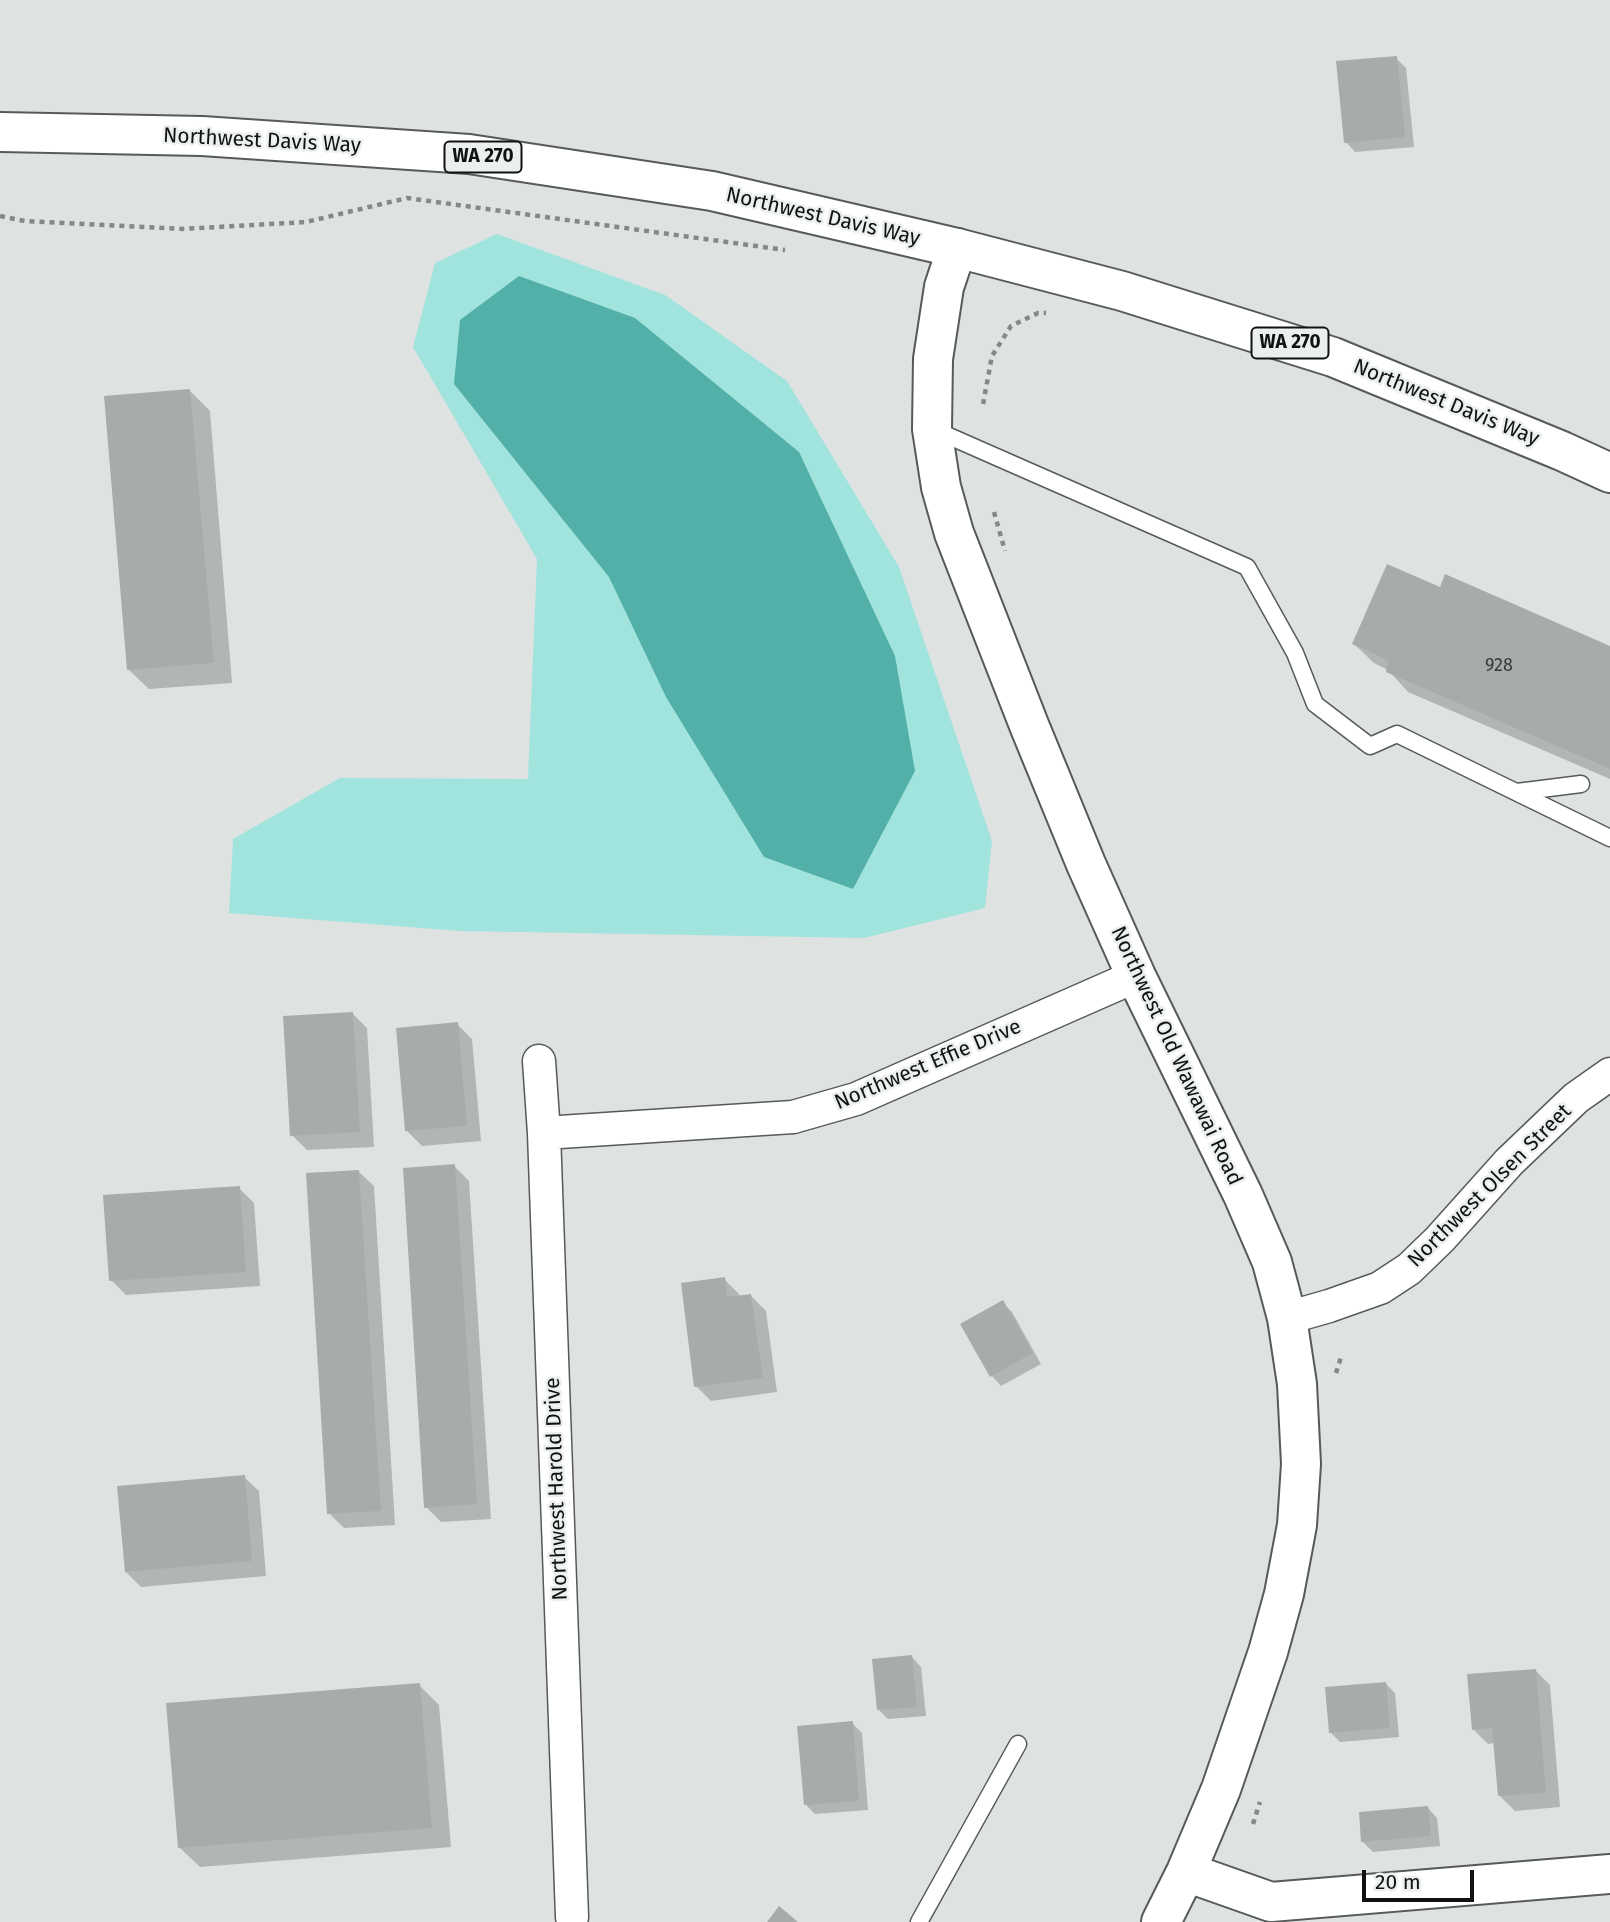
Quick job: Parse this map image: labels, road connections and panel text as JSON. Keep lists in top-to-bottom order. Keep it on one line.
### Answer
{"streets":{"main road":["Northwest Davis Way","WA 270","Northwest Old Wawawai Road"],"street":["Northwest Effie Drive","Northwest Olsen Street","Northwest Harold Drive"]},"crossings":[["Northwest Davis Way","Northwest Old Wawawai Road"],["Northwest Old Wawawai Road","Northwest Effie Drive"],["Northwest Old Wawawai Road","Northwest Olsen Street"],["Northwest Effie Drive","Northwest Harold Drive"]],"house_numbers":["928"],"scale_bar":"20 m"}
